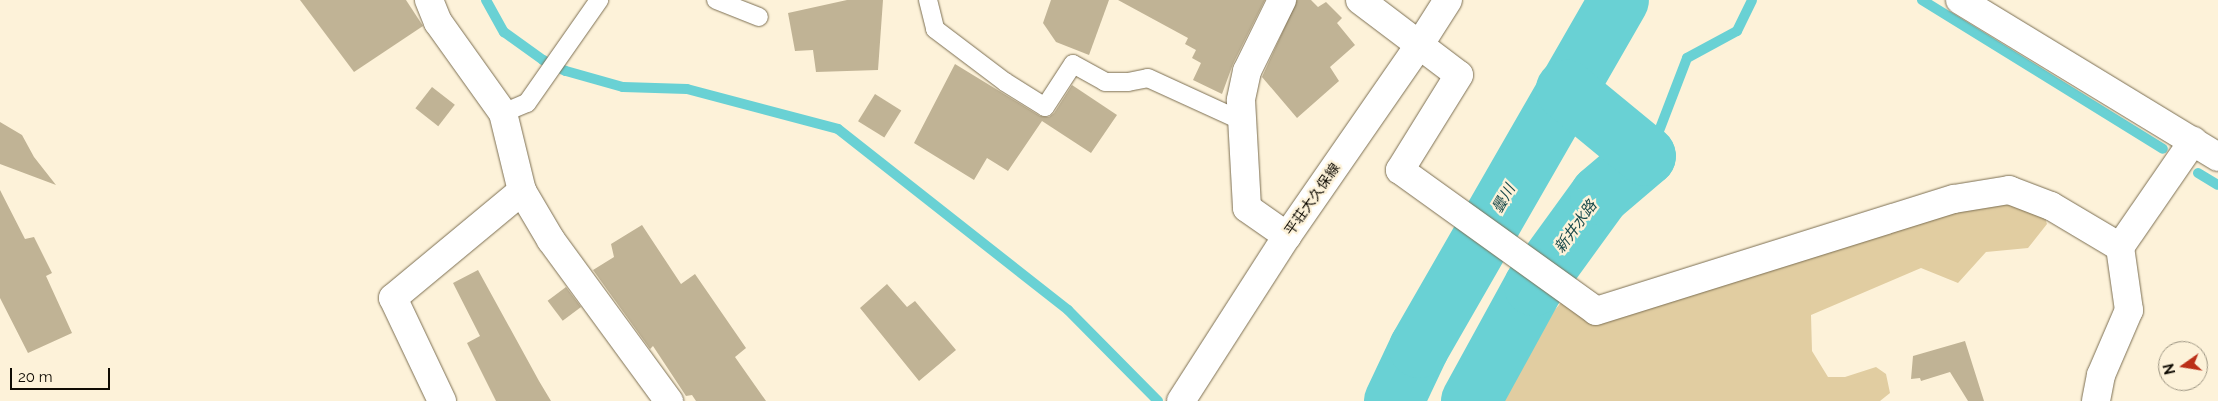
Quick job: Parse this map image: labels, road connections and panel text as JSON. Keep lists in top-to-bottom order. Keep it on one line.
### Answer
{"streets":{"street":["平荘大久保線"]},"water":["曇川","新井水路"],"scale_bar":"20 m","north":"left"}
